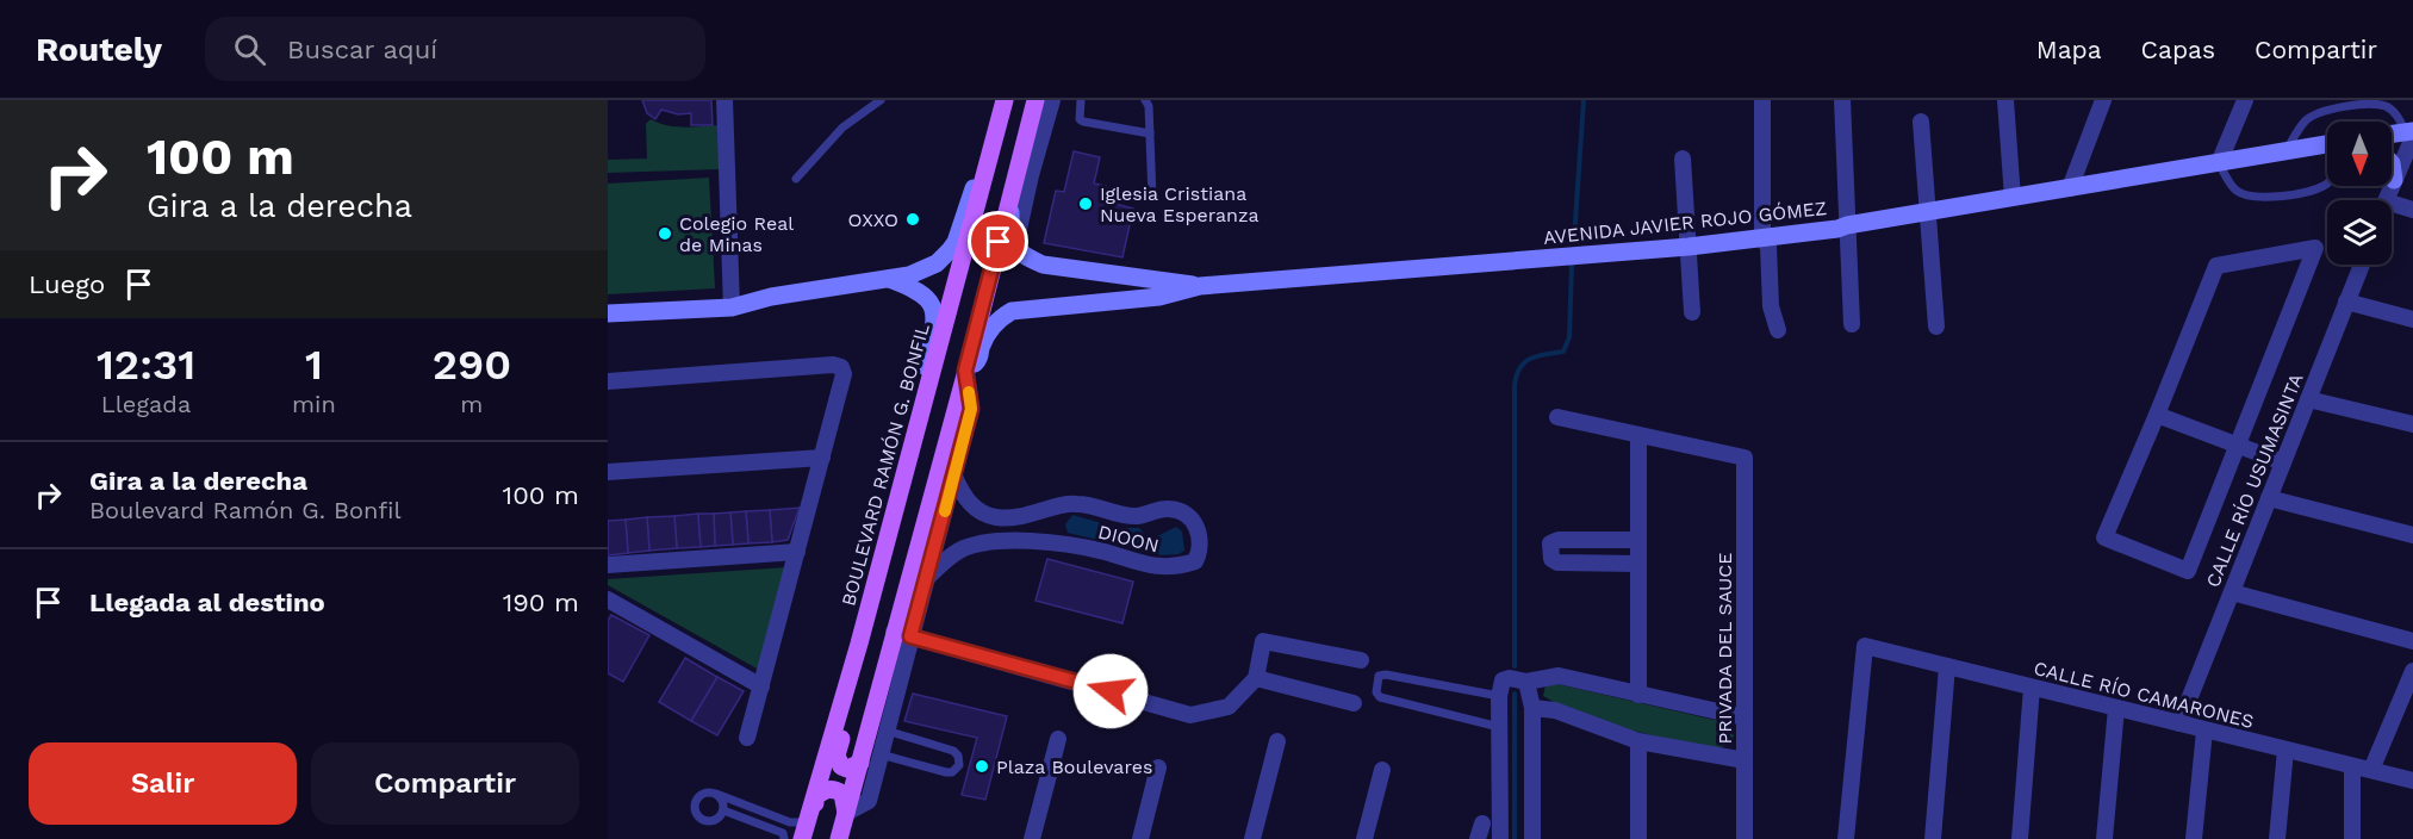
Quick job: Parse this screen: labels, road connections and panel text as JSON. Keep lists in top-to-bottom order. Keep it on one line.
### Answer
{"streets":{"main road":["BOULEVARD RAMÓN G. BONFIL"],"street":["AVENIDA JAVIER ROJO GÓMEZ","CALLE RÍO USUMASINTA","DIOON","PRIVADA DEL SAUCE","CALLE RÍO CAMARONES"]},"crossings":[["CALLE RÍO USUMASINTA","CALLE RÍO CAMARONES"]],"places":["Iglesia Cristiana Nueva Esperanza","OXXO","Colegio Real de Minas","Plaza Boulevares"],"north":"bottom","page":{"header":"Routely","search":"Buscar aquí","nav":["Mapa","Capas","Compartir"],"turn":["100 m","Gira a la derecha"],"then":"Luego","eta":["12:31","Llegada","1","min","290","m"],"list":[{"name":"Gira a la derecha","note":"Boulevard Ramón G. Bonfil","value":"100 m"},{"name":"Llegada al destino","value":"190 m"}],"buttons":["Salir","Compartir"]}}
